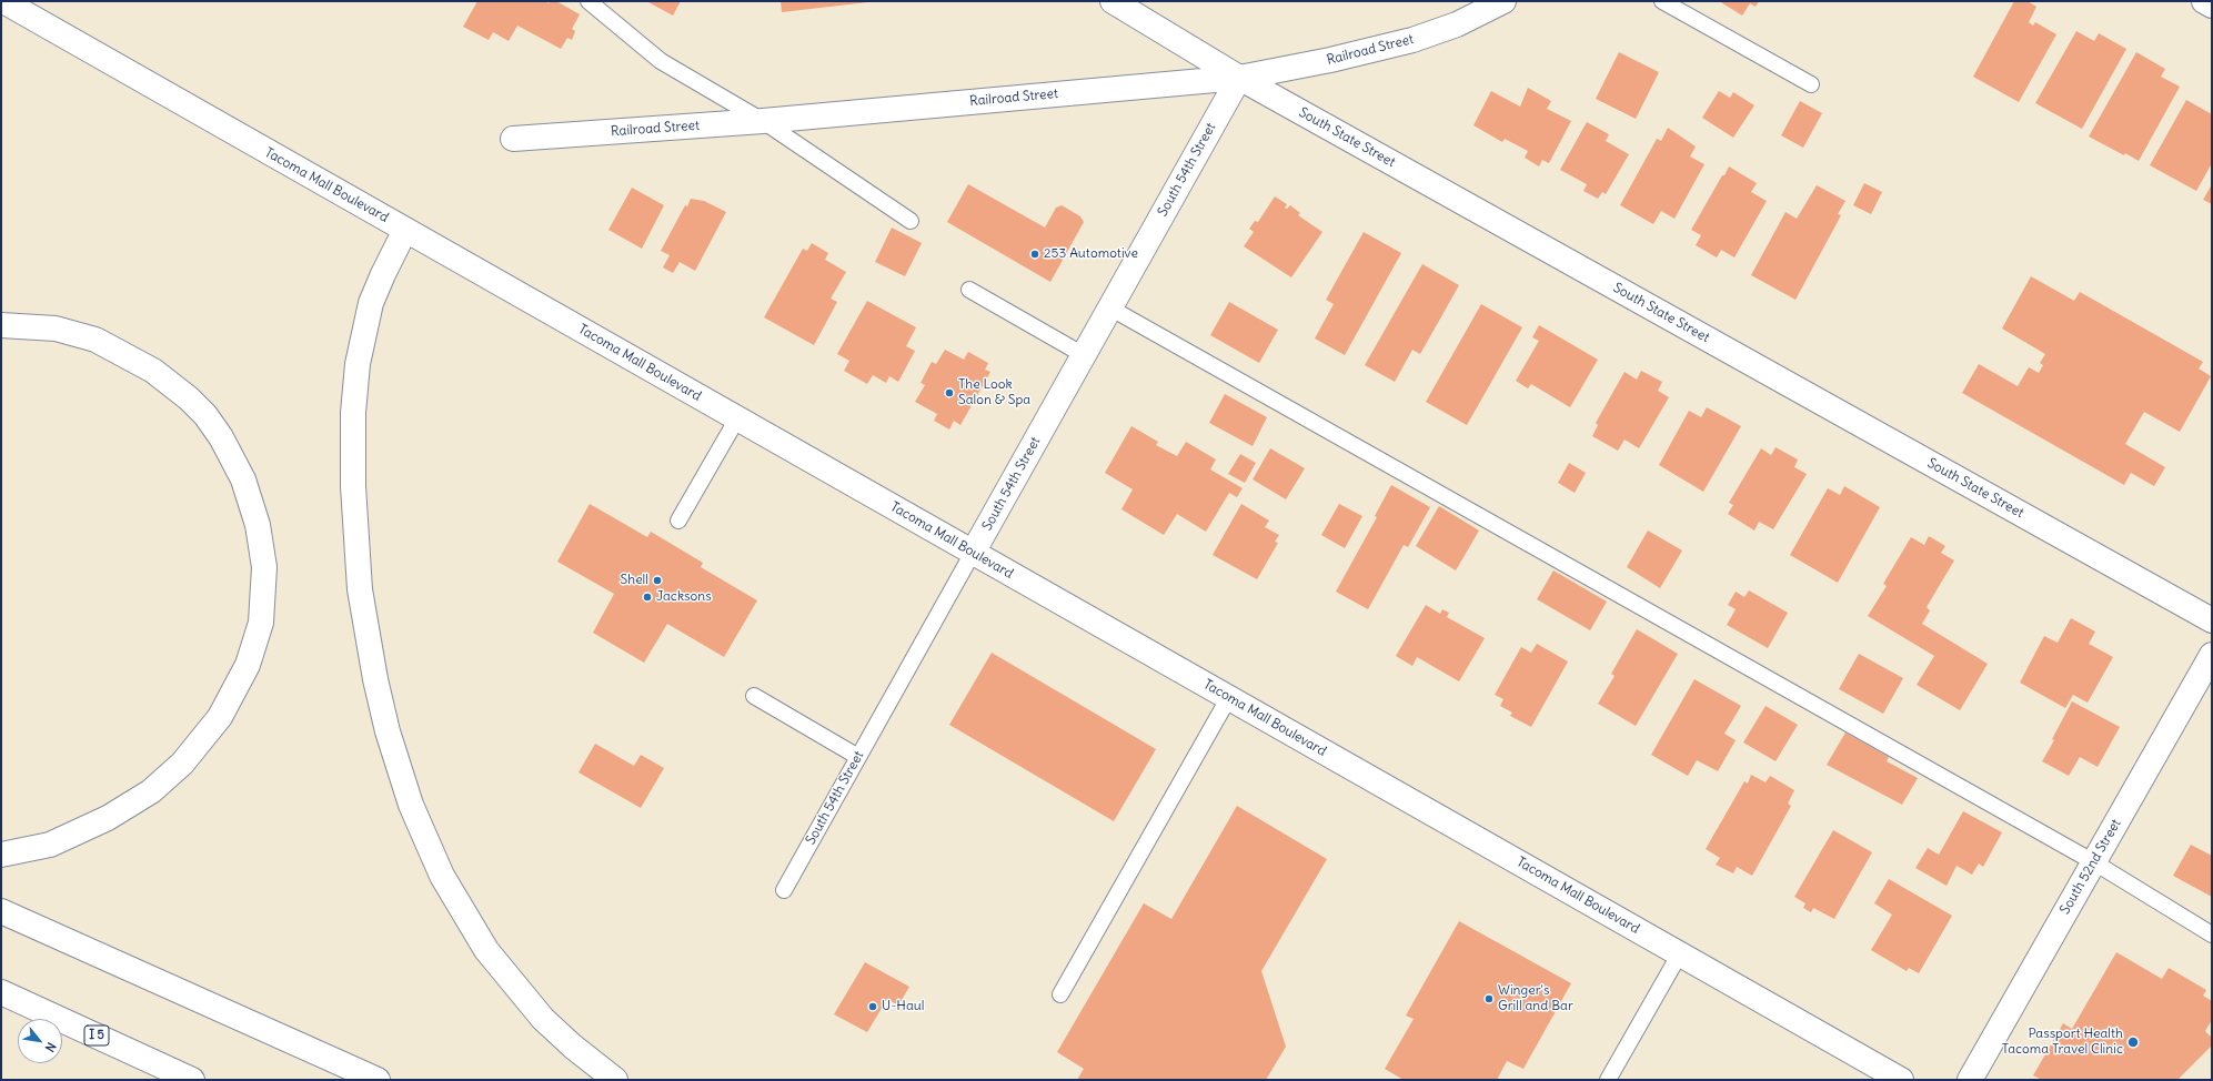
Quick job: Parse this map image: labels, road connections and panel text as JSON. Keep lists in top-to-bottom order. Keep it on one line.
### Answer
{"streets":{"main road":["Railroad Street","South State Street","South 54th Street","Tacoma Mall Boulevard","South 52nd Street","I 5"]},"crossings":[["Railroad Street","South State Street"],["Railroad Street","South 54th Street"],["South State Street","South 54th Street"],["South 54th Street","Tacoma Mall Boulevard"]],"places":["253 Automotive","The Look Salon & Spa","Shell","Jacksons","Winger's Grill and Bar","U-Haul","Passport Health Tacoma Travel Clinic"],"north":"bottom right"}
